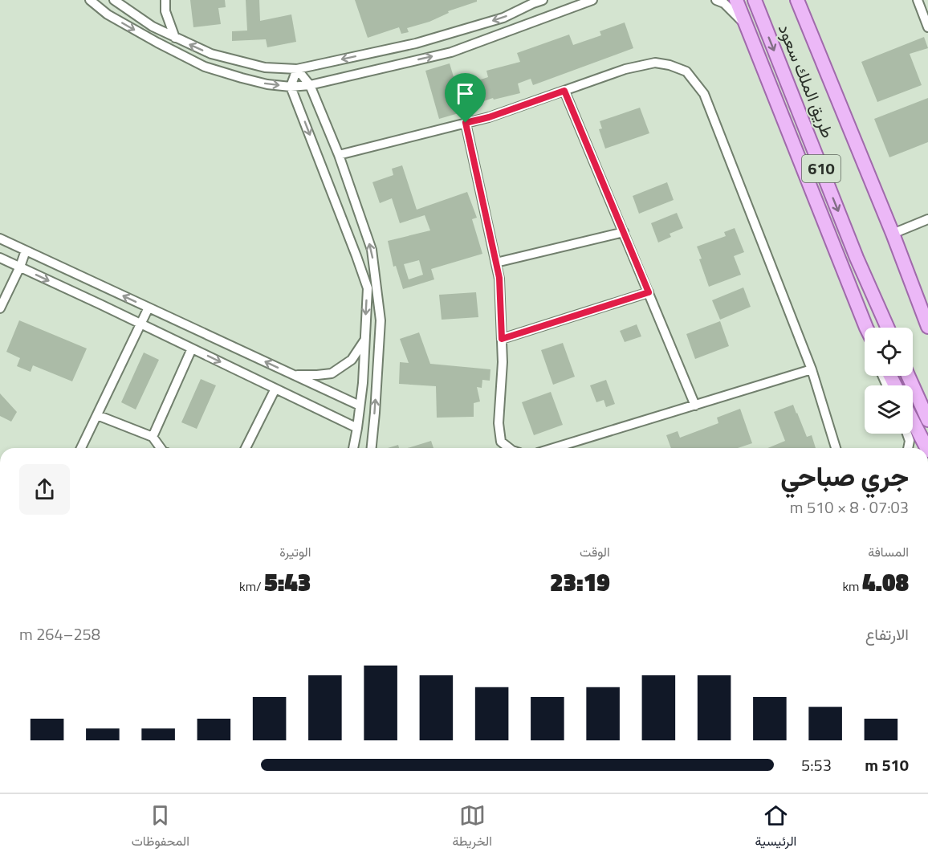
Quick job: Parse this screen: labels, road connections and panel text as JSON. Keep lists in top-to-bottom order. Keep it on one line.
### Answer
{"streets":{"main road":["طريق الملك سعود","610"]},"page":{"heading":["جري صباحي","07:03 · 8 × 510 m"],"stats":[["المسافة","4.08 km"],["الوقت","23:19"],["الوتيرة","5:43 /km"]],"chart":["الارتفاع","258–264 m"],"list":[{"name":"510 m","note":"5:53"}],"tabs":["الرئيسية","الخريطة","المحفوظات"]}}
